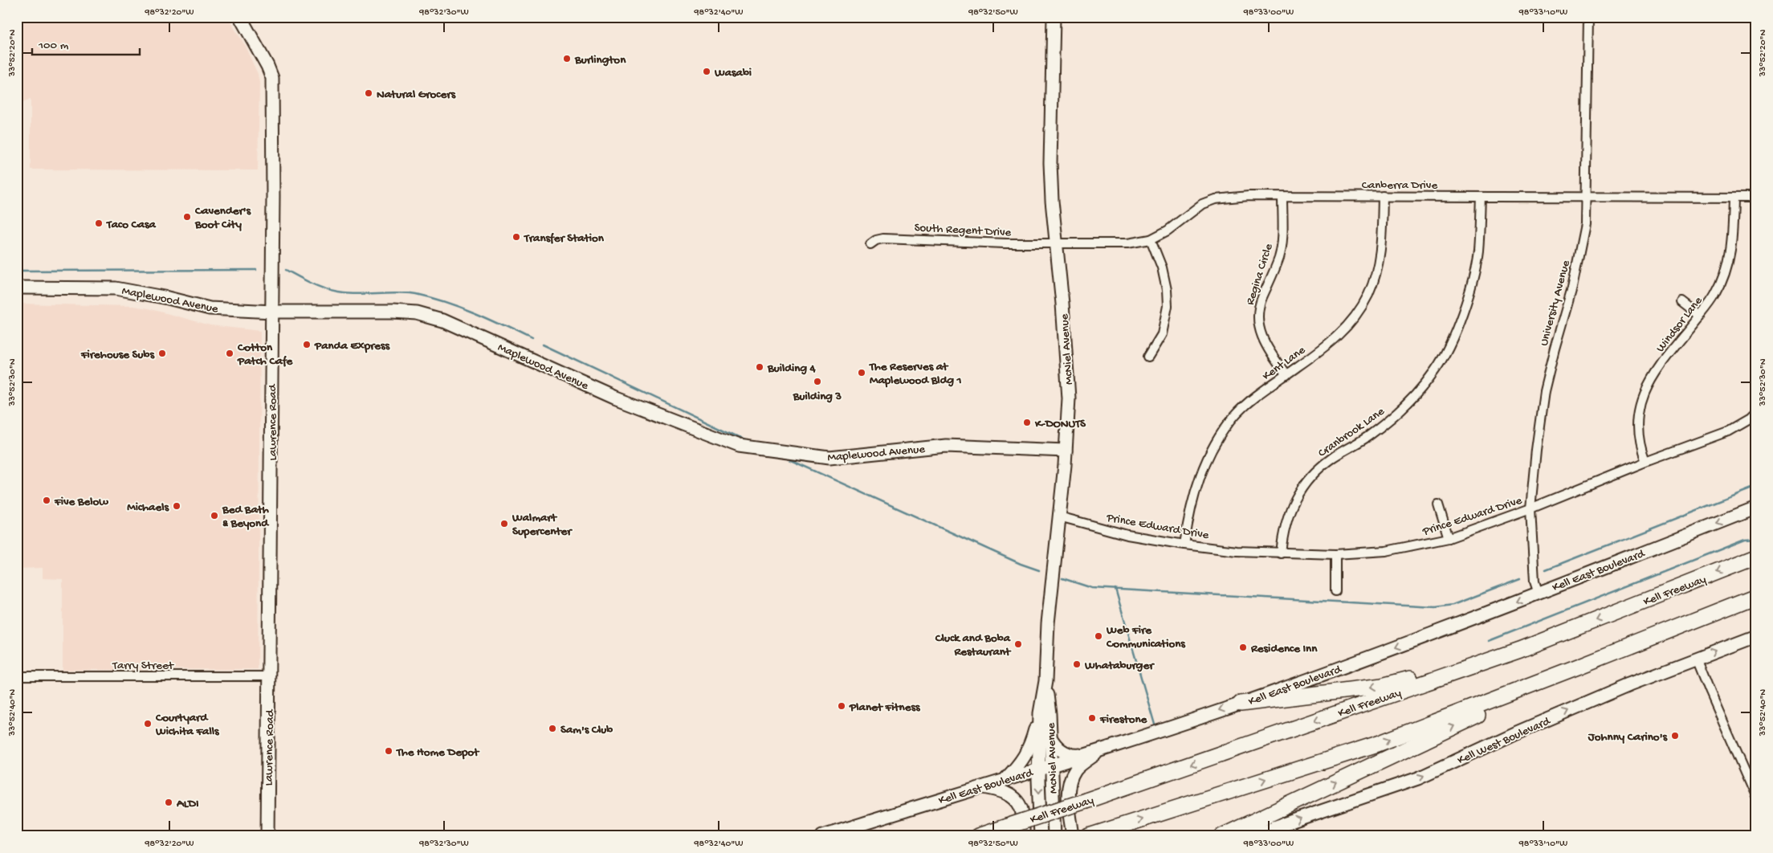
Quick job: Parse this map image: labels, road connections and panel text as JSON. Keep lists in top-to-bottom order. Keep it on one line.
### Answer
{"streets":{"highway":["Kell Freeway"],"street":["Canberra Drive","South Regent Drive","Regina Circle","Maplewood Avenue","University Avenue","Windsor Lane","McNiel Avenue","Kent Lane","Lawrence Road","Cranbrook Lane","Prince Edward Drive","Kell East Boulevard","Tarry Street","Kell West Boulevard"]},"crossings":[["Canberra Drive","South Regent Drive"],["Canberra Drive","Regina Circle"],["Canberra Drive","University Avenue"],["Canberra Drive","Windsor Lane"],["Canberra Drive","McNiel Avenue"],["Canberra Drive","Kent Lane"],["Canberra Drive","Cranbrook Lane"],["South Regent Drive","McNiel Avenue"],["Regina Circle","Kent Lane"],["Maplewood Avenue","McNiel Avenue"],["Maplewood Avenue","Lawrence Road"],["University Avenue","Prince Edward Drive"],["University Avenue","Kell East Boulevard"],["Windsor Lane","Prince Edward Drive"],["McNiel Avenue","Prince Edward Drive"],["McNiel Avenue","Kell East Boulevard"],["Kent Lane","Prince Edward Drive"],["Lawrence Road","Tarry Street"],["Cranbrook Lane","Prince Edward Drive"]],"one_way":["Kell East Boulevard","Kell West Boulevard"],"places":["Burlington","Wasabi","Natural Grocers","Cavender's Boot City","Taco Casa","Transfer Station","Panda Express","Firehouse Subs","Cotton Patch Cafe","Building 4","The Reserves at Maplewood Bldg 1","Building 3","K-DONUTS","Five Below","Michaels","Bed Bath & Beyond","Walmart Supercenter","Web Fire Communications","Cluck and Boba Restaurant","Residence Inn","Whataburger","Planet Fitness","Firestone","Courtyard Wichita Falls","Sam's Club","Johnny Carino's","The Home Depot","ALDI"],"scale_bar":"100 m","coordinates":["98°32'20\"W","98°32'30\"W","98°32'40\"W","98°32'50\"W","98°33'00\"W","98°33'10\"W","33°52'20\"N","33°52'30\"N","33°52'40\"N"]}
